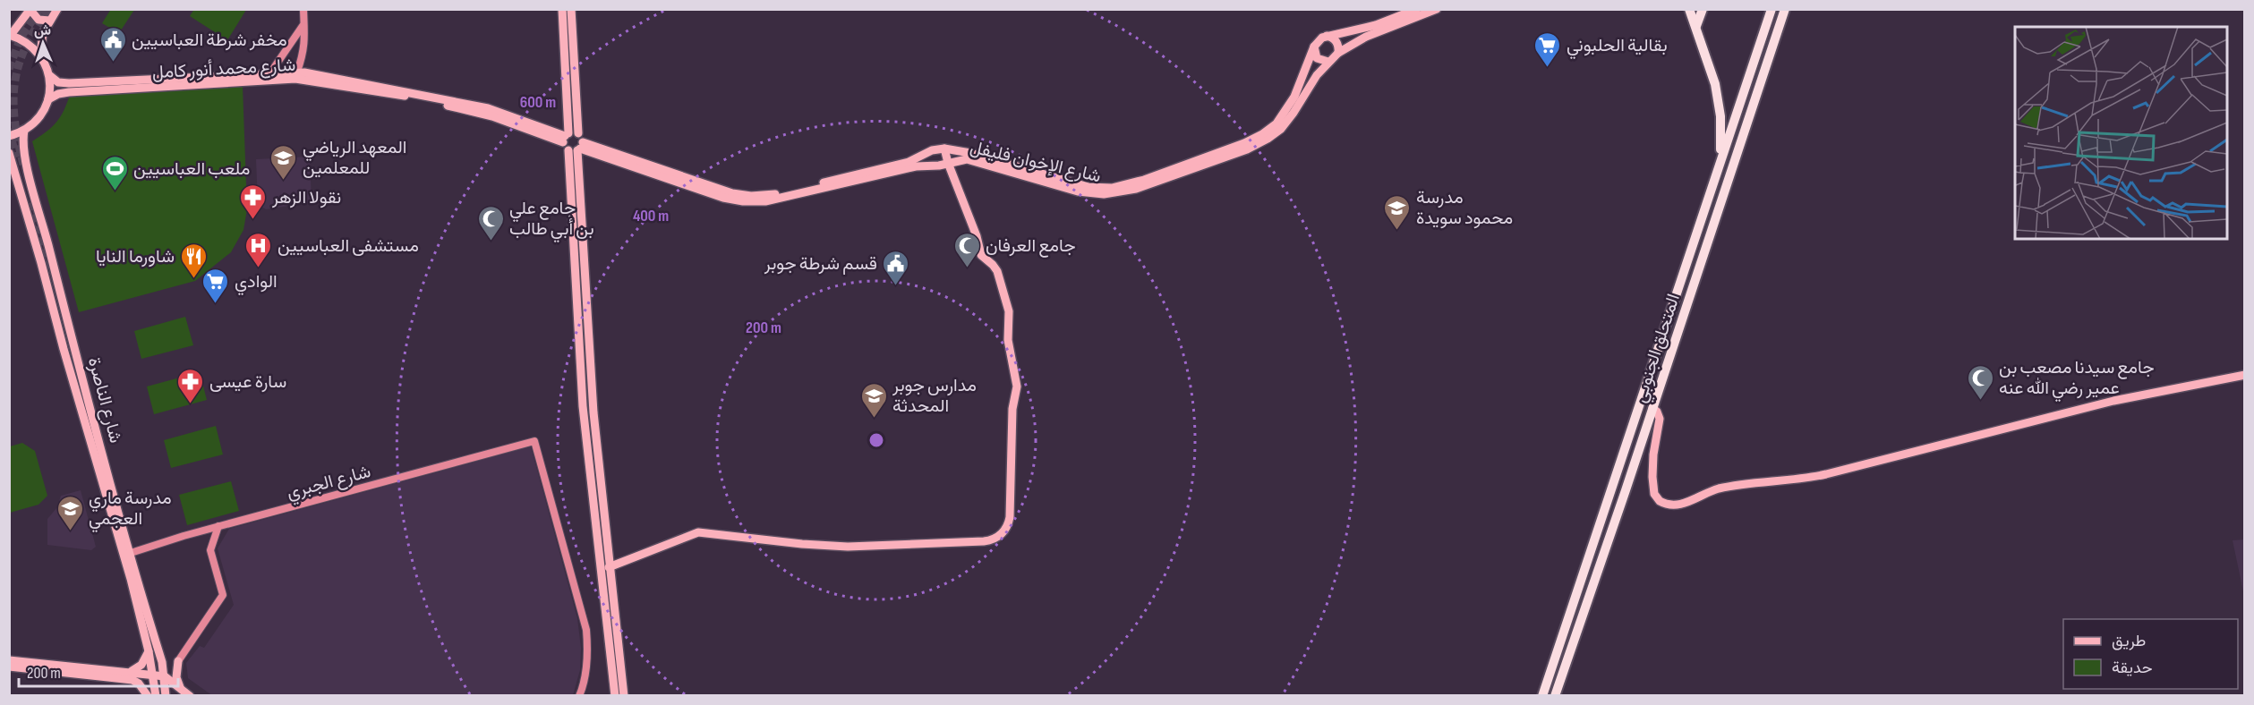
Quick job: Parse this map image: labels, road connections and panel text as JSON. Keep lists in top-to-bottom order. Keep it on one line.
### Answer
{"streets":{"highway":["المتحلق الجنوبي"],"main road":["شارع محمد أنور كامل","شارع الإخوان فليفل","شارع الناصرة","شارع الجبري"]},"crossings":[["شارع الناصرة","شارع الجبري"]],"places":{"public building":["مخفر شرطة العباسيين","قسم شرطة جوبر"],"supermarket":["بقالية الحلبوني","الوادي"],"school or university":["المعهد الرياضي للمعلمين","مدرسة محمود سويدة","مدارس جوبر المحدثة","مدرسة ماري العجمي"],"sports":["ملعب العباسيين"],"pharmacy":["نقولا الزهر","سارة عيسى"],"mosque":["جامع علي بن أبي طالب","جامع العرفان","جامع سيدنا مصعب بن عمير رضي الله عنه"],"hospital":["مستشفى العباسيين"],"restaurant":["شاورما النايا"]},"legend":["طريق","حديقة"],"scale_bar":"200 m","north":"top","rings":["600 m","400 m","200 m"]}
